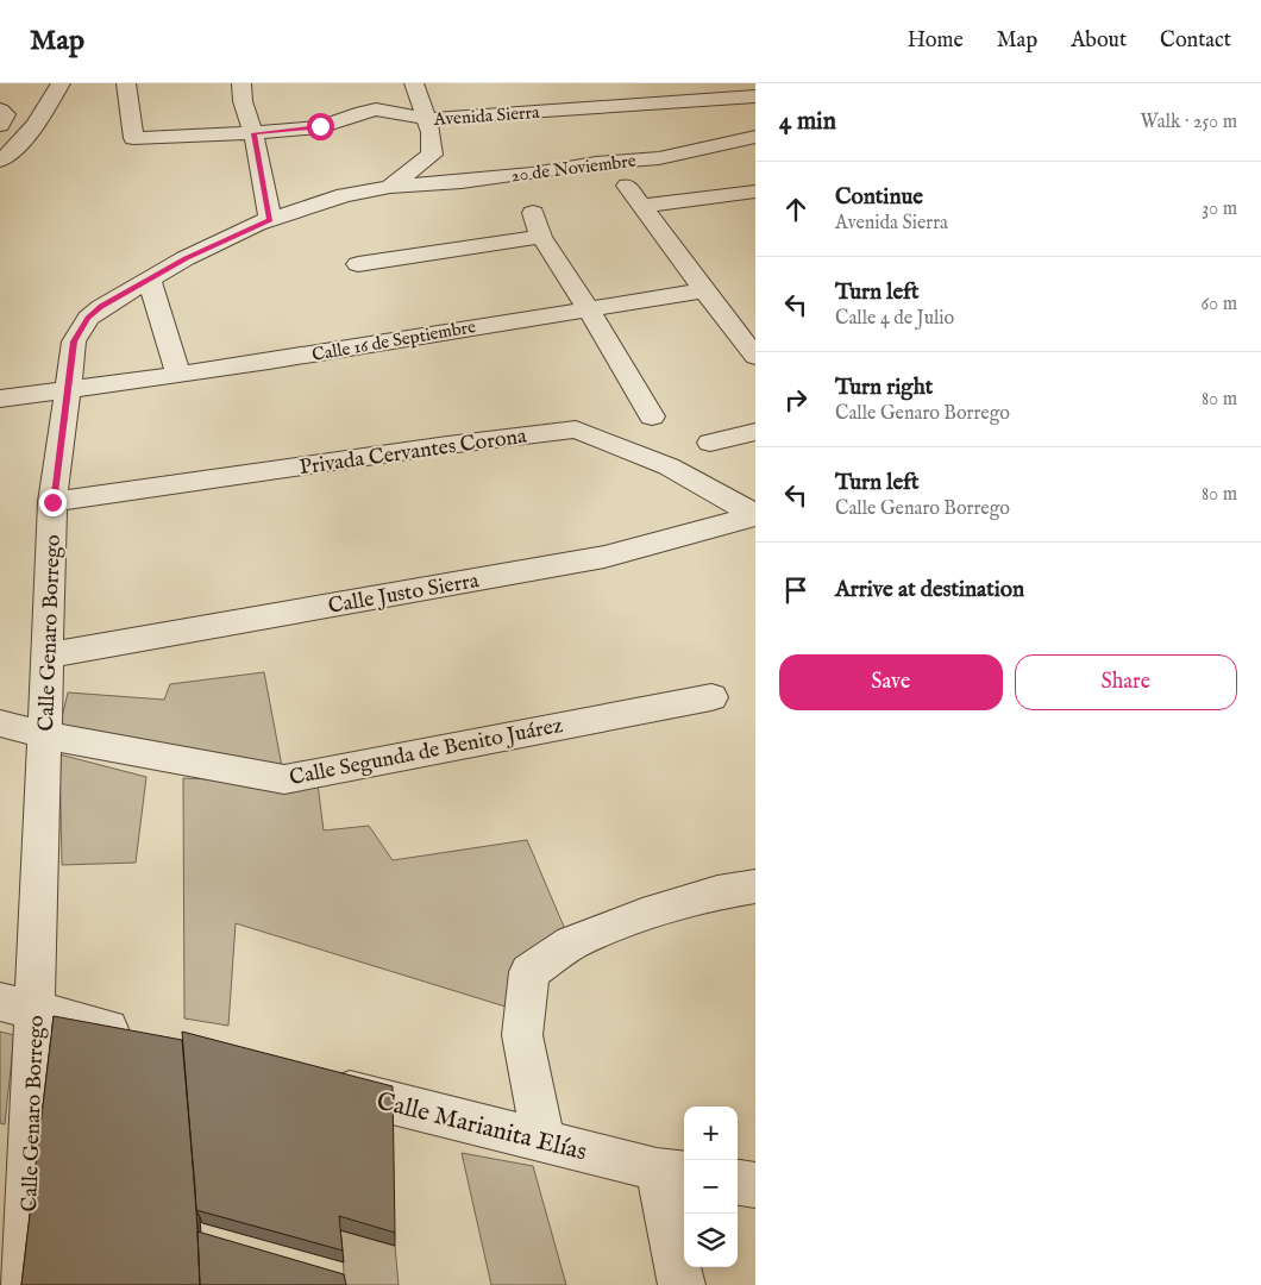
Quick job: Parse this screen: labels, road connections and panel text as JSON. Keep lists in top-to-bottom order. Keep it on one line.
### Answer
{"streets":{"street":["Avenida Sierra","20 de Noviembre","Calle 16 de Septiembre","Privada Cervantes Corona","Calle Justo Sierra","Calle Genaro Borrego","Calle Segunda de Benito Juárez","Calle Marianita Elías"]},"crossings":[["20 de Noviembre","Calle Genaro Borrego"],["Calle 16 de Septiembre","Calle Genaro Borrego"],["Privada Cervantes Corona","Calle Justo Sierra"],["Privada Cervantes Corona","Calle Genaro Borrego"],["Calle Justo Sierra","Calle Genaro Borrego"],["Calle Genaro Borrego","Calle Segunda de Benito Juárez"]],"page":{"header":"Map","nav":["Home","Map","About","Contact"],"heading":["4 min","Walk · 250 m"],"list":[["Continue","Avenida Sierra","30 m"],["Turn left","Calle 4 de Julio","60 m"],["Turn right","Calle Genaro Borrego","80 m"],["Turn left","Calle Genaro Borrego","80 m"],"Arrive at destination"],"buttons":["Save","Share"],"map_buttons":["+","−"]}}
